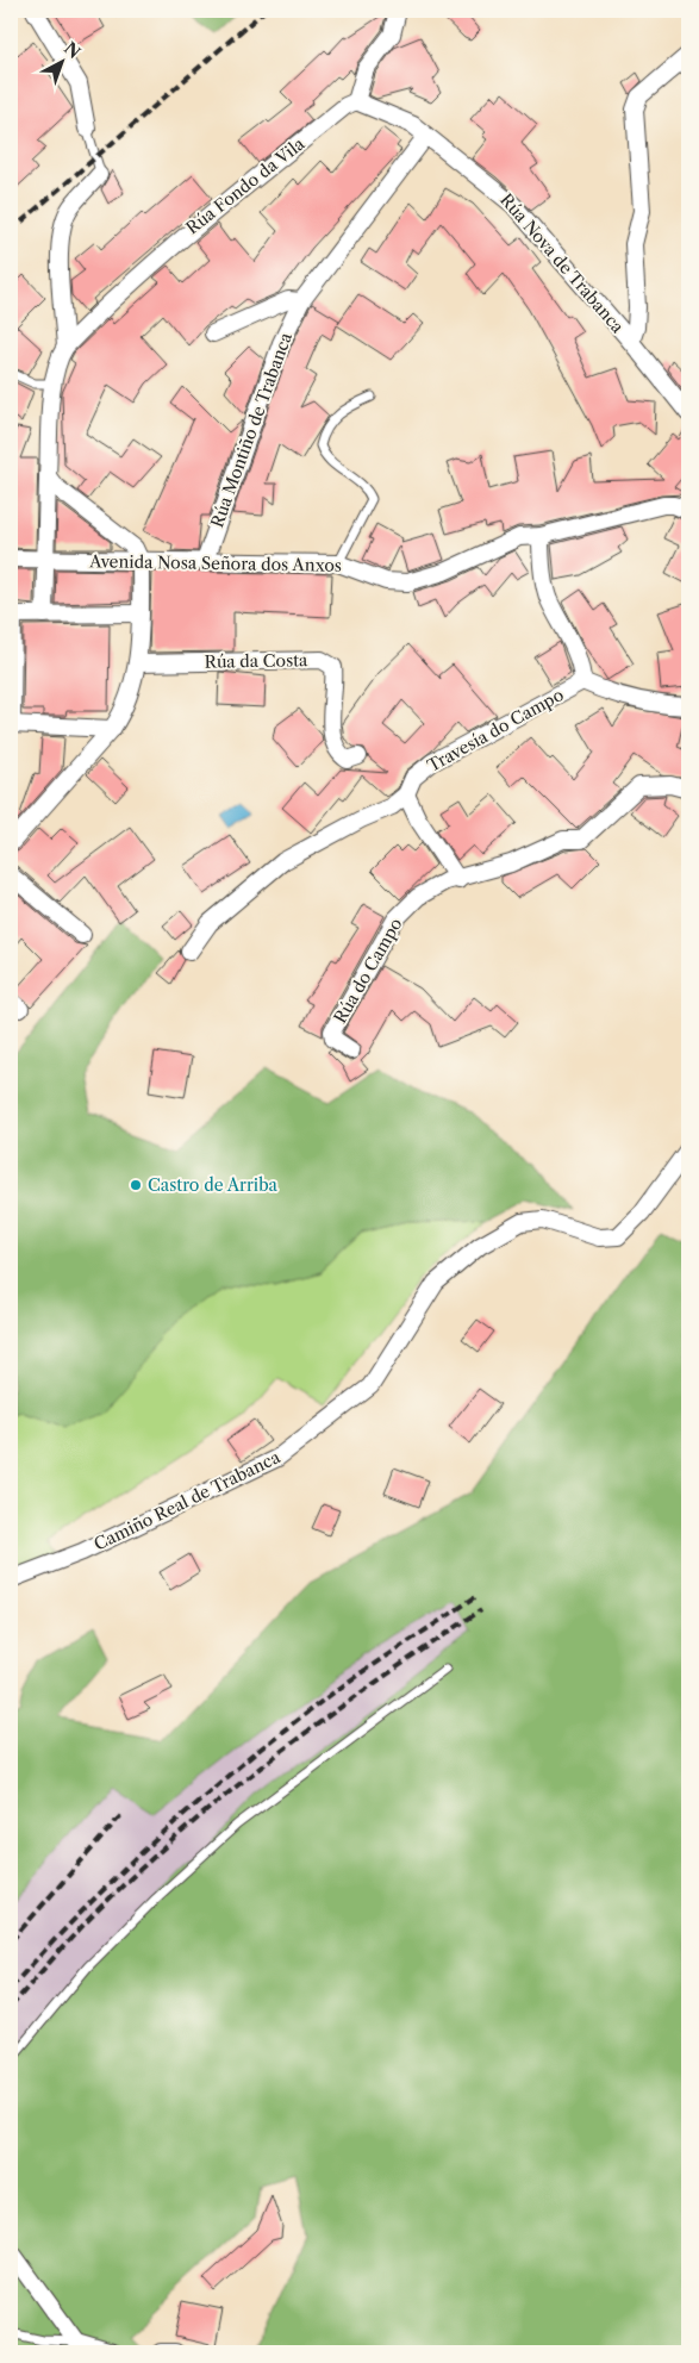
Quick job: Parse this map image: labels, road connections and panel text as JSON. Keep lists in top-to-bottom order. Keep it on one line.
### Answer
{"streets":{"street":["Rúa Fondo da Vila","Rúa Nova de Trabanca","Rúa Montiño de Trabanca","Avenida Nosa Señora dos Anxos","Rúa da Costa","Travesía do Campo","Rúa do Campo","Camiño Real de Trabanca"]},"crossings":[["Rúa Fondo da Vila","Rúa Nova de Trabanca"],["Rúa Fondo da Vila","Avenida Nosa Señora dos Anxos"],["Rúa Nova de Trabanca","Rúa Montiño de Trabanca"],["Rúa Montiño de Trabanca","Avenida Nosa Señora dos Anxos"],["Avenida Nosa Señora dos Anxos","Travesía do Campo"]],"places":["Castro de Arriba"],"north":"top right"}
